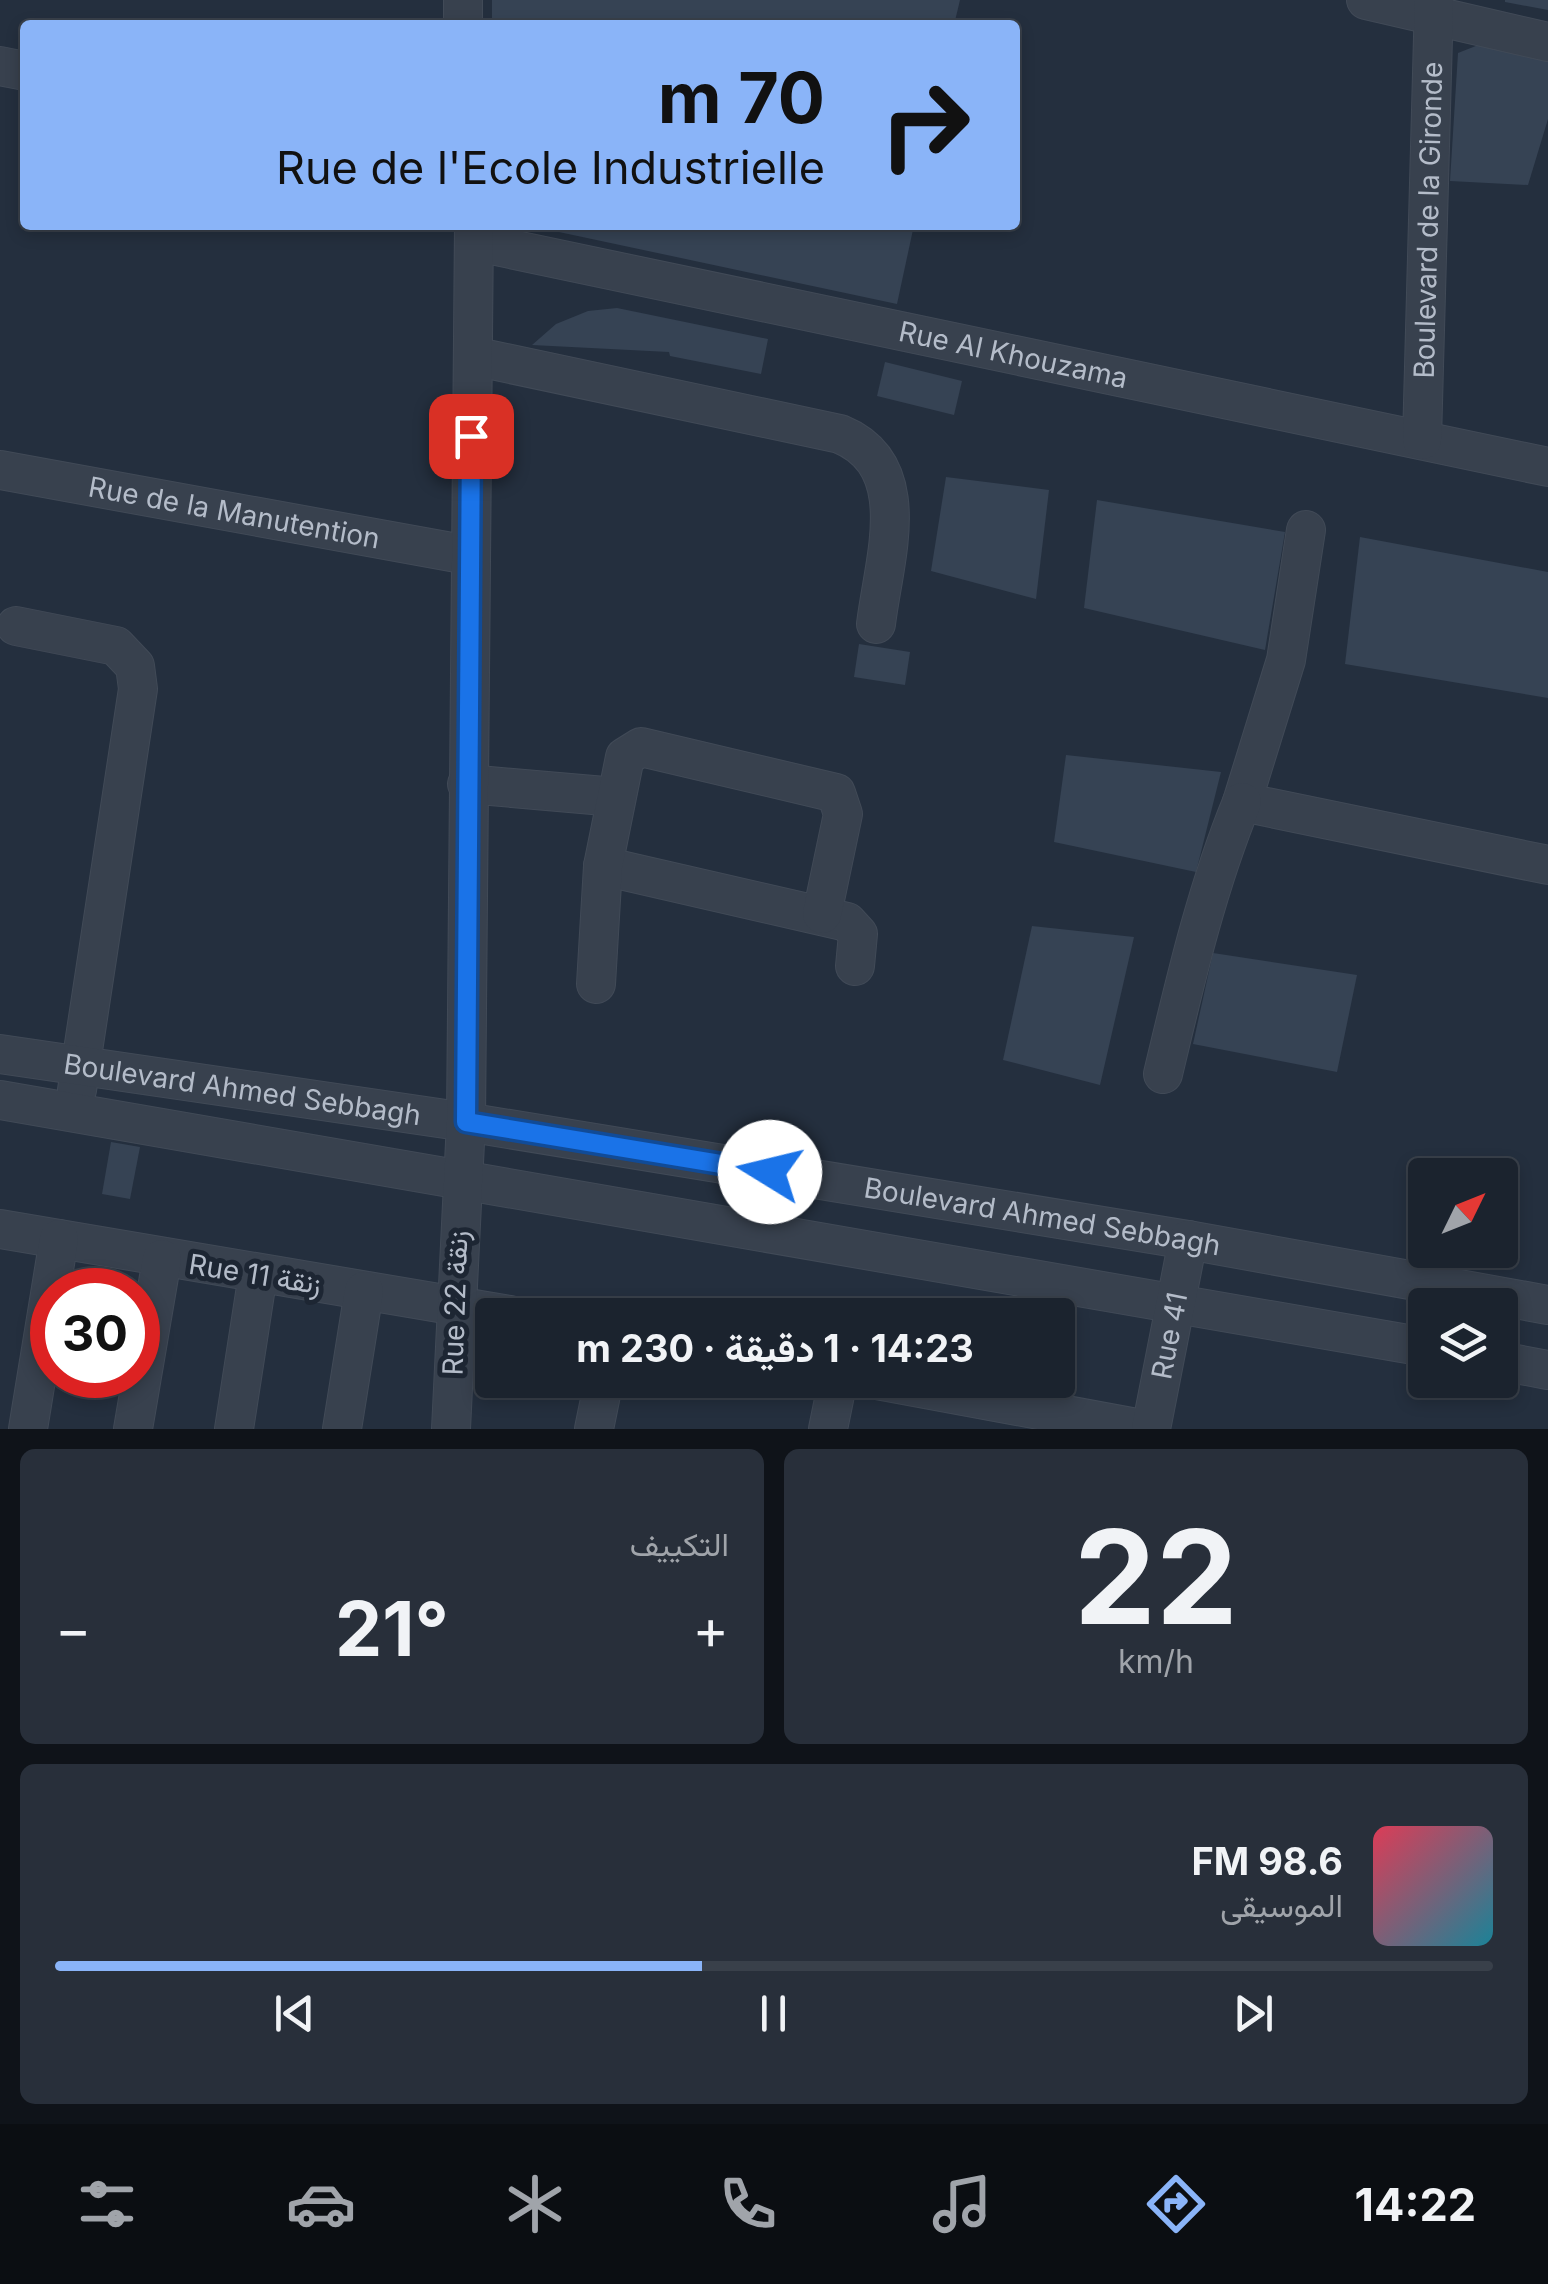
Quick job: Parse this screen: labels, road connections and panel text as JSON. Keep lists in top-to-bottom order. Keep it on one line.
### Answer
{"streets":{"street":["Boulevard de la Gironde","Rue Al Khouzama","Rue de la Manutention","Boulevard Ahmed Sebbagh","Rue 11 زنقة","Rue 22 زنقة","Rue 41"]},"crossings":[["Boulevard de la Gironde","Rue Al Khouzama"],["Rue Al Khouzama","Rue 22 زنقة"],["Rue de la Manutention","Rue 22 زنقة"],["Boulevard Ahmed Sebbagh","Rue 22 زنقة"],["Boulevard Ahmed Sebbagh","Rue 41"],["Rue 11 زنقة","Rue 22 زنقة"]],"north":"top right","page":{"turn":["70 m","Rue de l'Ecole Industrielle"],"limit":"30","trip":"14:23 · 1 دقيقة · 230 m","tile":[["22","km/h"],"التكييف"],"heat":["−","21°","+"],"song":["98.6 FM","الموسيقى"],"tabs":"14:22"}}
